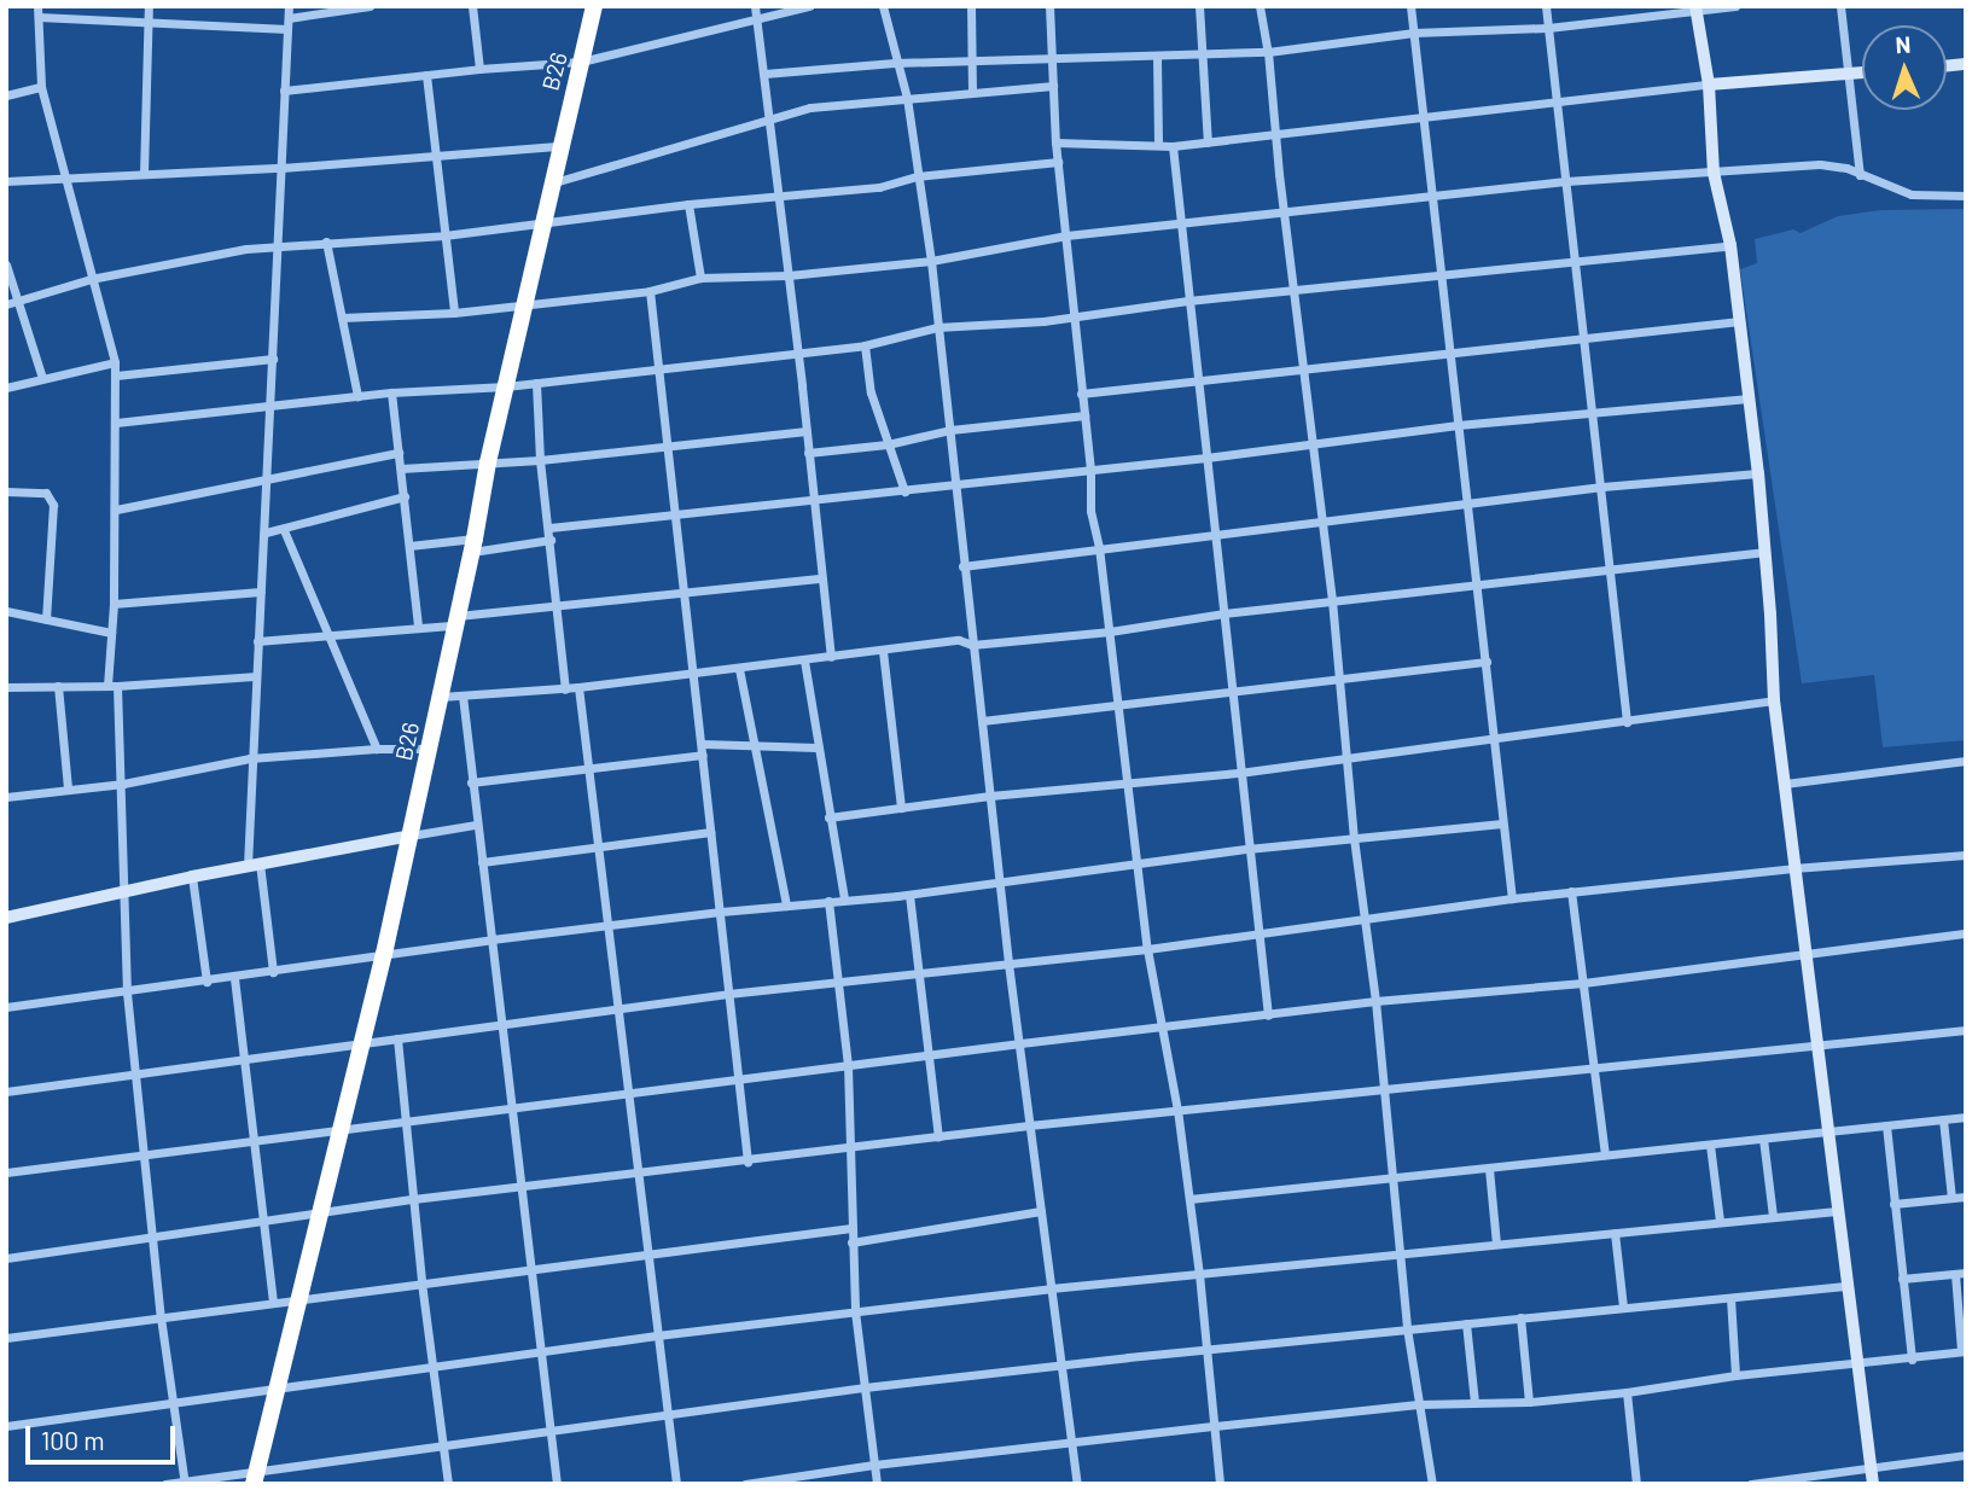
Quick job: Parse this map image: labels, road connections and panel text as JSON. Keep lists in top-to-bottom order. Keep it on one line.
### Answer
{"streets":{"highway":["B26"]},"scale_bar":"100 m","north":"top"}
